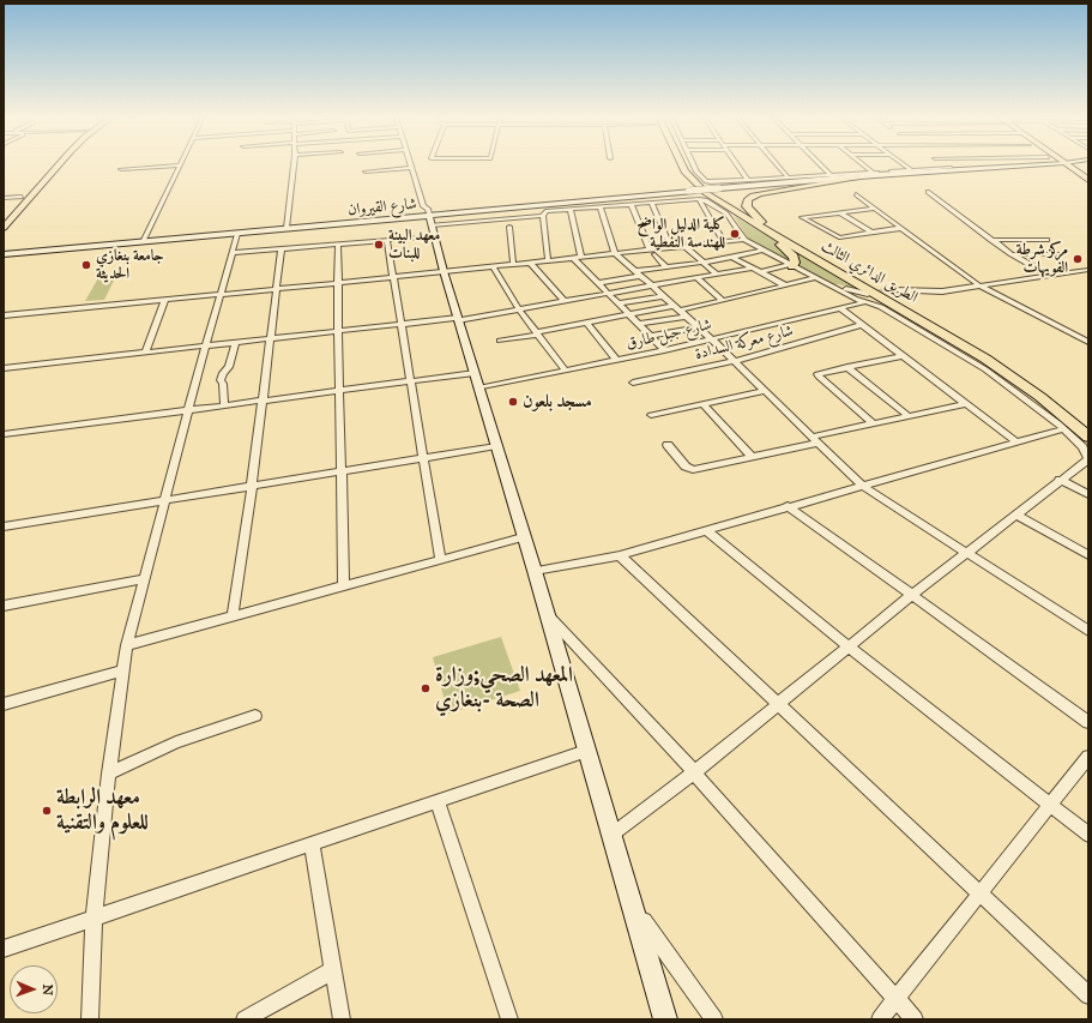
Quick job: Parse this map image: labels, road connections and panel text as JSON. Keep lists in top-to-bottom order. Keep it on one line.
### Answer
{"streets":{"highway":["الطريق الدائري الثالث"],"main road":["شارع القيروان"],"street":["شارع جبل طارق","شارع معركة السدادة"]},"places":["كلية الدليل الواضح للهندسة النفطية","معهد البينة للبنات","مركز شرطة الفويهات","جامعة بنغازي الحديثة","مسجد بلعون","المعهد الصحي;وزارة الصحة -بنغازي","معهد الرابطة للعلوم والتقنية"],"north":"right"}
